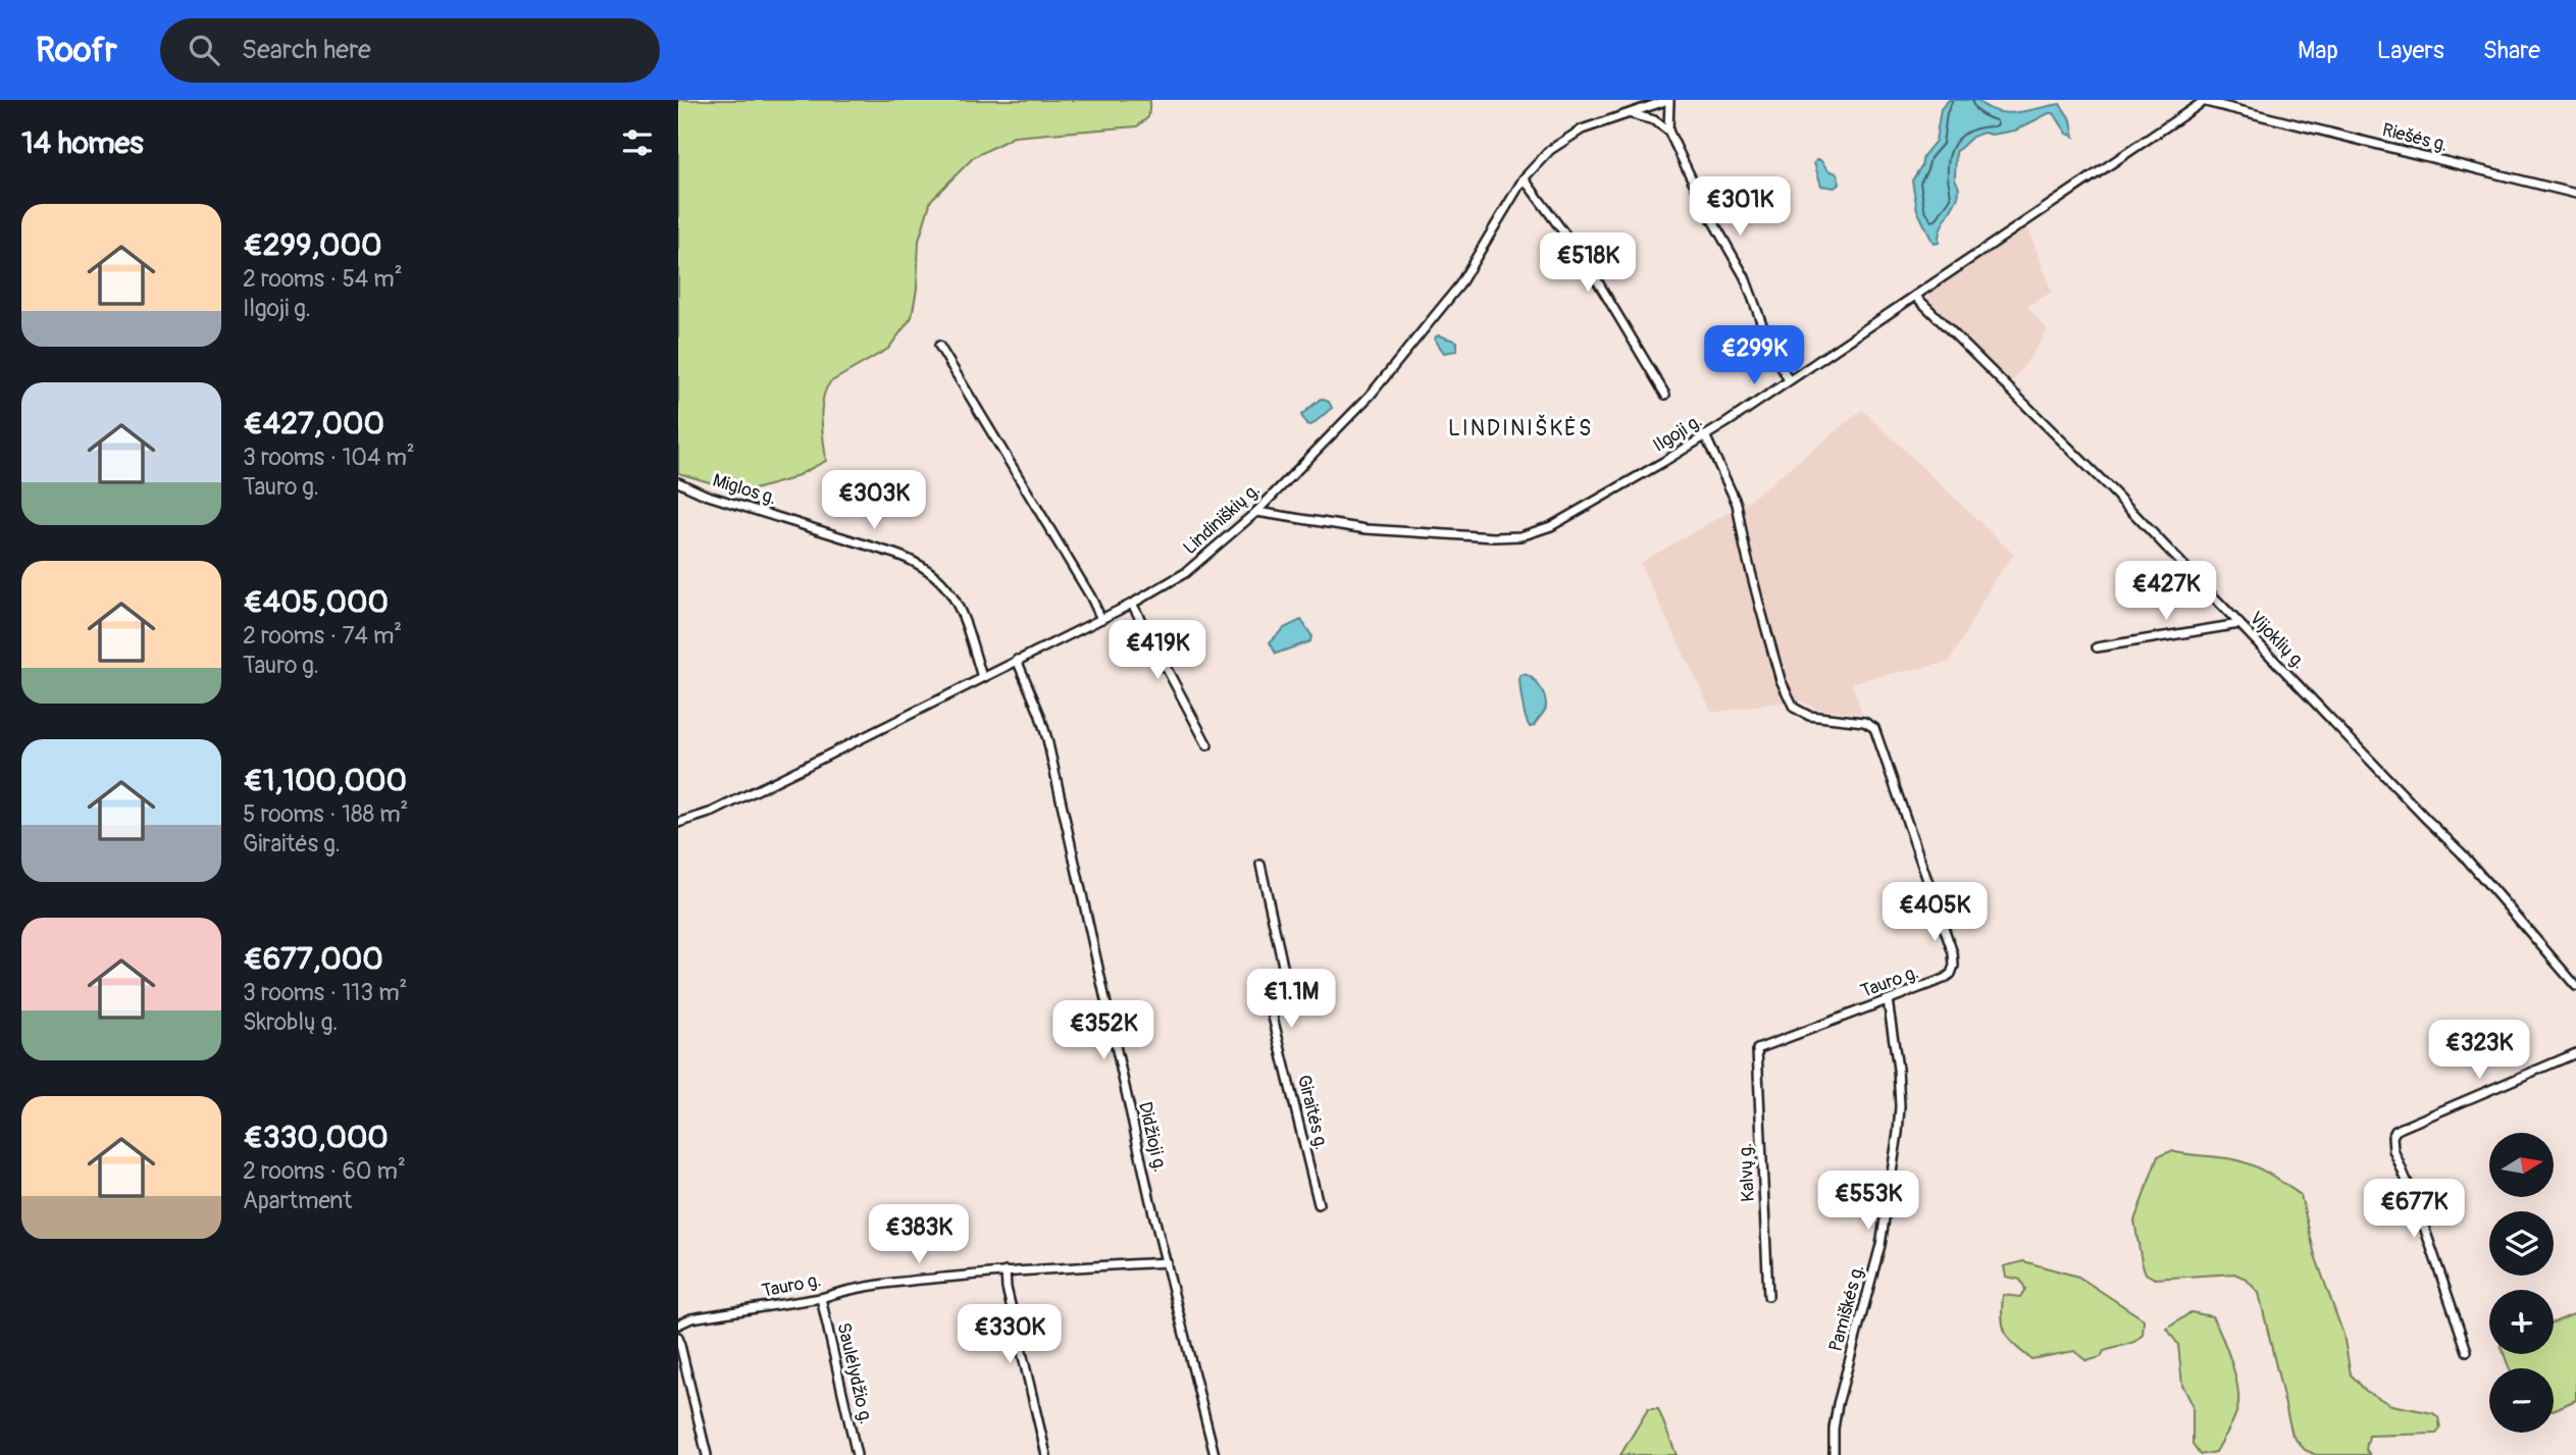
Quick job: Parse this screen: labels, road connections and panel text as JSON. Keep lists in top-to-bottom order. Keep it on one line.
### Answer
{"streets":{"street":["Riešės g.","Ilgoji g.","Miglos g.","Lindiniškių g.","Vijoklių g.","Tauro g.","Giraitės g.","Didžioji g.","Kalvų g.","Pamiškės g.","Saulėlydžio g."]},"crossings":[["Riešės g.","Ilgoji g."],["Ilgoji g.","Lindiniškių g."],["Ilgoji g.","Vijoklių g."],["Ilgoji g.","Tauro g."],["Miglos g.","Lindiniškių g."],["Lindiniškių g.","Didžioji g."],["Tauro g.","Didžioji g."],["Tauro g.","Kalvų g."],["Tauro g.","Pamiškės g."],["Tauro g.","Saulėlydžio g."]],"districts":["LINDINIŠKĖS"],"north":"right","page":{"header":"Roofr","search":"Search here","nav":["Map","Layers","Share"],"heading":"14 homes","price":["€301K","€518K","€299K","€303K","€427K","€419K","€405K","€1.1M","€352K","€323K","€553K","€677K","€383K","€330K"],"list":[{"name":"€299,000","note":"2 rooms · 54 m² · Ilgoji g."},{"name":"€427,000","note":"3 rooms · 104 m² · Tauro g."},{"name":"€405,000","note":"2 rooms · 74 m² · Tauro g."},{"name":"€1,100,000","note":"5 rooms · 188 m² · Giraitės g."},{"name":"€677,000","note":"3 rooms · 113 m² · Skroblų g."},{"name":"€330,000","note":"2 rooms · 60 m² · Apartment"}],"map_buttons":["+","−"]}}
